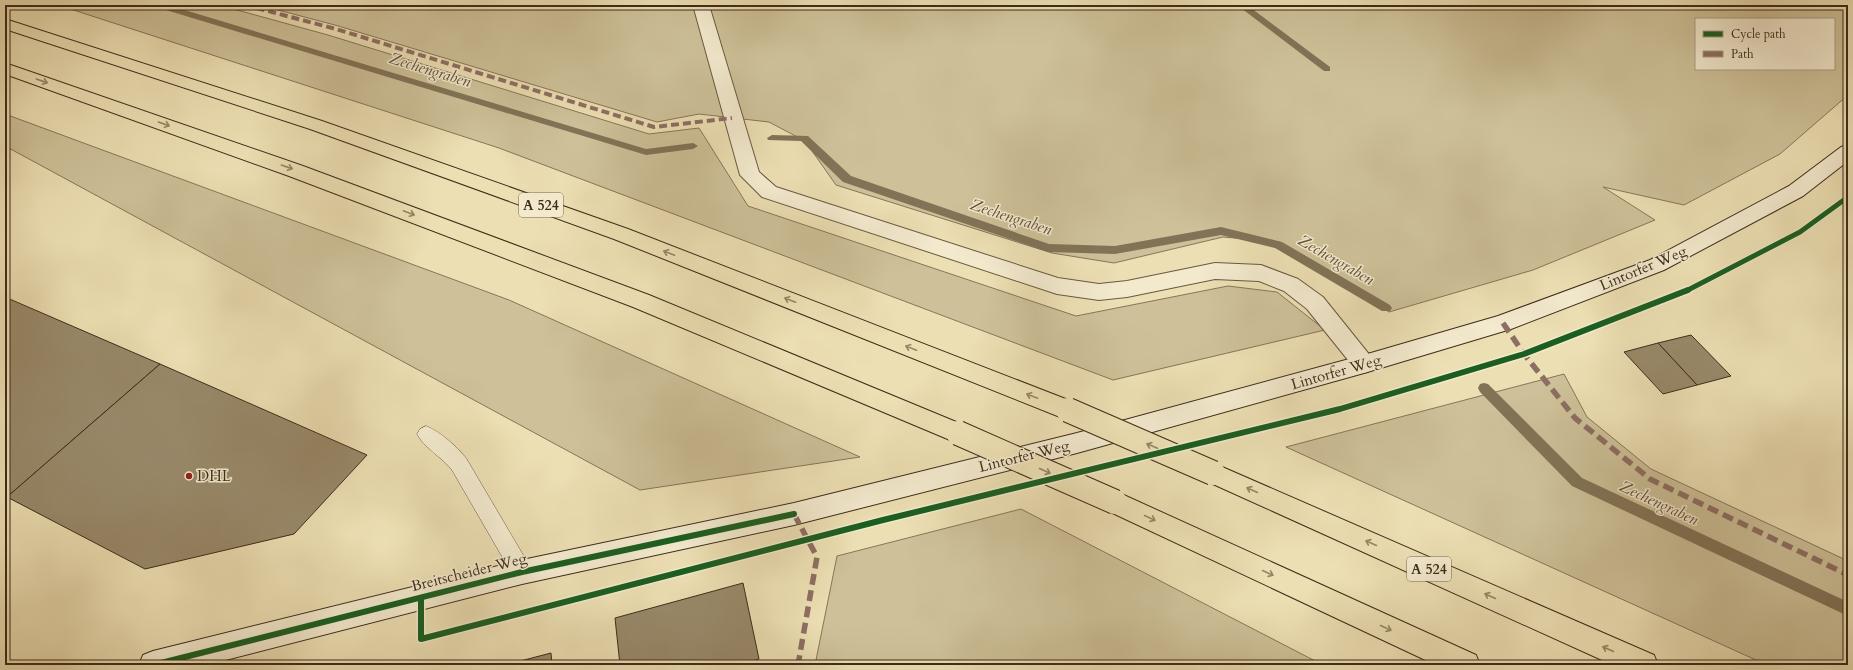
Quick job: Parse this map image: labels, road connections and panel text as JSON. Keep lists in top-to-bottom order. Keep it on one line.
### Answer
{"streets":{"highway":["A 524"],"main road":["Lintorfer Weg","Breitscheider Weg"]},"crossings":[["Lintorfer Weg","Breitscheider Weg"]],"water":["Zechengraben"],"places":["DHL"],"legend":["Cycle path","Path"]}
